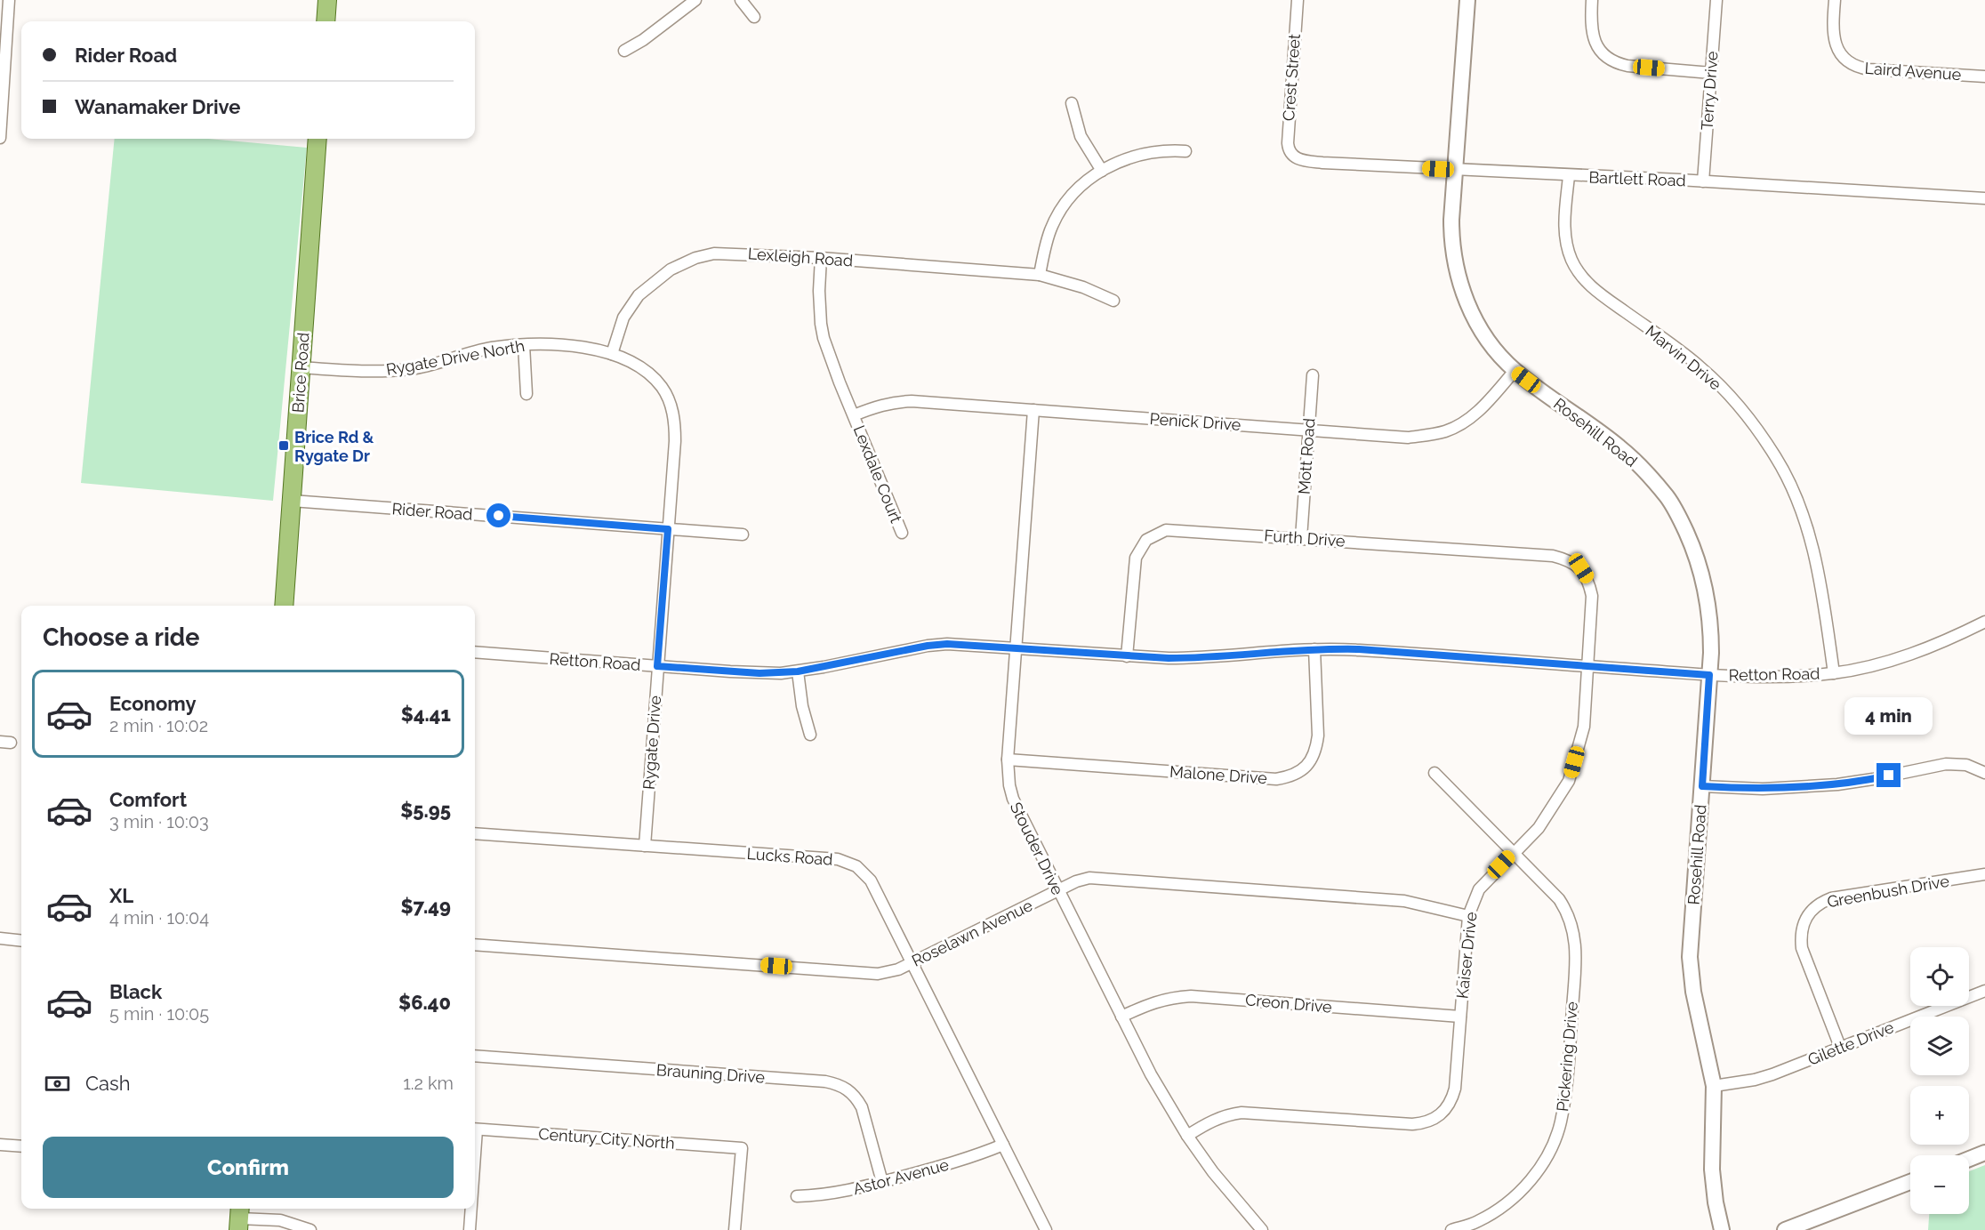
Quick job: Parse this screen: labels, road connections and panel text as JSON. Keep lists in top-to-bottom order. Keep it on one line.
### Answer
{"streets":{"main road":["Brice Road"],"street":["Laird Avenue","Crest Street","Terry Drive","Bartlett Road","Lexleigh Road","Rygate Drive North","Marvin Drive","Penick Drive","Rosehill Road","Mott Road","Lexdale Court","Rider Road","Furth Drive","Retton Road","Rygate Drive","Malone Drive","Stouder Drive","Lucks Road","Greenbush Drive","Roselawn Avenue","Kaiser Drive","Creon Drive","Gilette Drive","Pickering Drive","Brauning Drive","Century City North","Astor Avenue"]},"crossings":[["Crest Street","Bartlett Road"],["Terry Drive","Bartlett Road"],["Bartlett Road","Marvin Drive"],["Bartlett Road","Rosehill Road"],["Lexleigh Road","Rygate Drive North"],["Lexleigh Road","Lexdale Court"],["Rygate Drive North","Brice Road"],["Rygate Drive North","Rygate Drive"],["Marvin Drive","Retton Road"],["Brice Road","Rider Road"],["Penick Drive","Rosehill Road"],["Penick Drive","Mott Road"],["Penick Drive","Lexdale Court"],["Penick Drive","Stouder Drive"],["Rosehill Road","Retton Road"],["Rosehill Road","Gilette Drive"],["Mott Road","Furth Drive"],["Rider Road","Rygate Drive"],["Furth Drive","Retton Road"],["Furth Drive","Kaiser Drive"],["Retton Road","Rygate Drive"],["Retton Road","Malone Drive"],["Retton Road","Stouder Drive"],["Retton Road","Kaiser Drive"],["Rygate Drive","Lucks Road"],["Malone Drive","Stouder Drive"],["Stouder Drive","Roselawn Avenue"],["Stouder Drive","Kaiser Drive"],["Stouder Drive","Creon Drive"],["Lucks Road","Roselawn Avenue"],["Lucks Road","Astor Avenue"],["Greenbush Drive","Gilette Drive"],["Roselawn Avenue","Kaiser Drive"],["Kaiser Drive","Creon Drive"],["Kaiser Drive","Pickering Drive"],["Brauning Drive","Astor Avenue"]],"places":{"transit":["Brice Rd & Rygate Dr"]},"page":{"banner":["Rider Road","Wanamaker Drive"],"heading":"Choose a ride","list":[{"name":"Economy","note":"2 min · 10:02","value":"$4.41"},{"name":"Comfort","note":"3 min · 10:03","value":"$5.95"},{"name":"XL","note":"4 min · 10:04","value":"$7.49"},{"name":"Black","note":"5 min · 10:05","value":"$6.40"}],"bubble":"4 min","map_buttons":["+","−"],"pay":["Cash","1.2 km"],"buttons":"Confirm"}}
